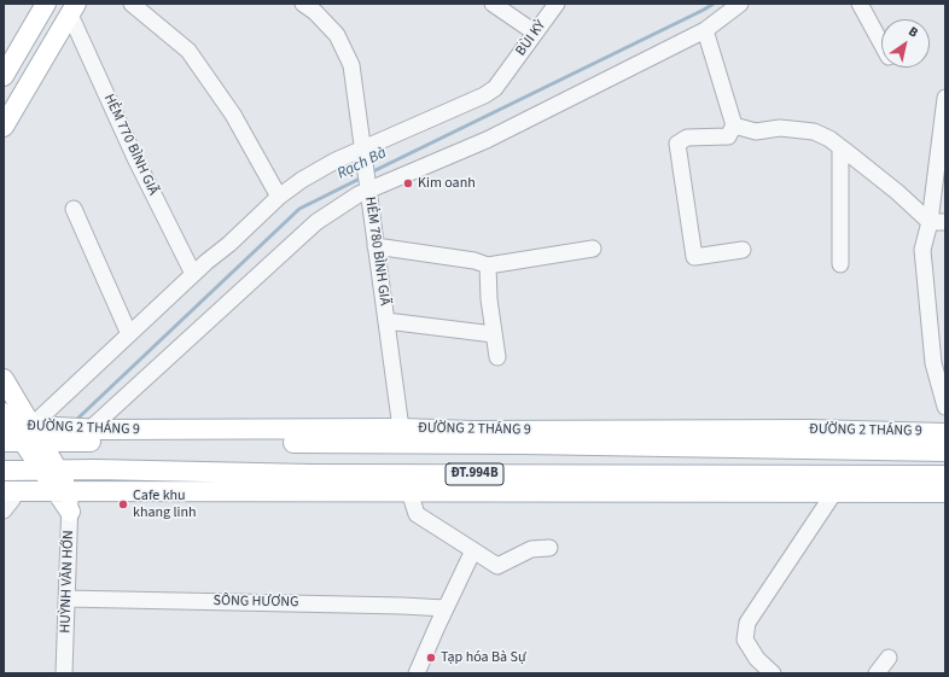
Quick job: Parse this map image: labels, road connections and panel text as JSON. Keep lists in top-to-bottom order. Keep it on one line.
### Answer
{"streets":{"main road":["ĐƯỜNG 2 THÁNG 9","ĐT.994B"],"street":["BÙI KỶ","HẺM 770 BÌNH GIÃ","HẺM 780 BÌNH GIÃ","HUỲNH VĂN HỚN","SÔNG HƯƠNG"]},"crossings":[["BÙI KỶ","HẺM 770 BÌNH GIÃ"],["BÙI KỶ","HẺM 780 BÌNH GIÃ"],["BÙI KỶ","ĐƯỜNG 2 THÁNG 9"],["HẺM 780 BÌNH GIÃ","ĐƯỜNG 2 THÁNG 9"],["HUỲNH VĂN HỚN","SÔNG HƯƠNG"]],"water":["Rạch Bà"],"places":["Kim oanh","Cafe khu khang linh","Tạp hóa Bà Sự"],"north":"top right"}
